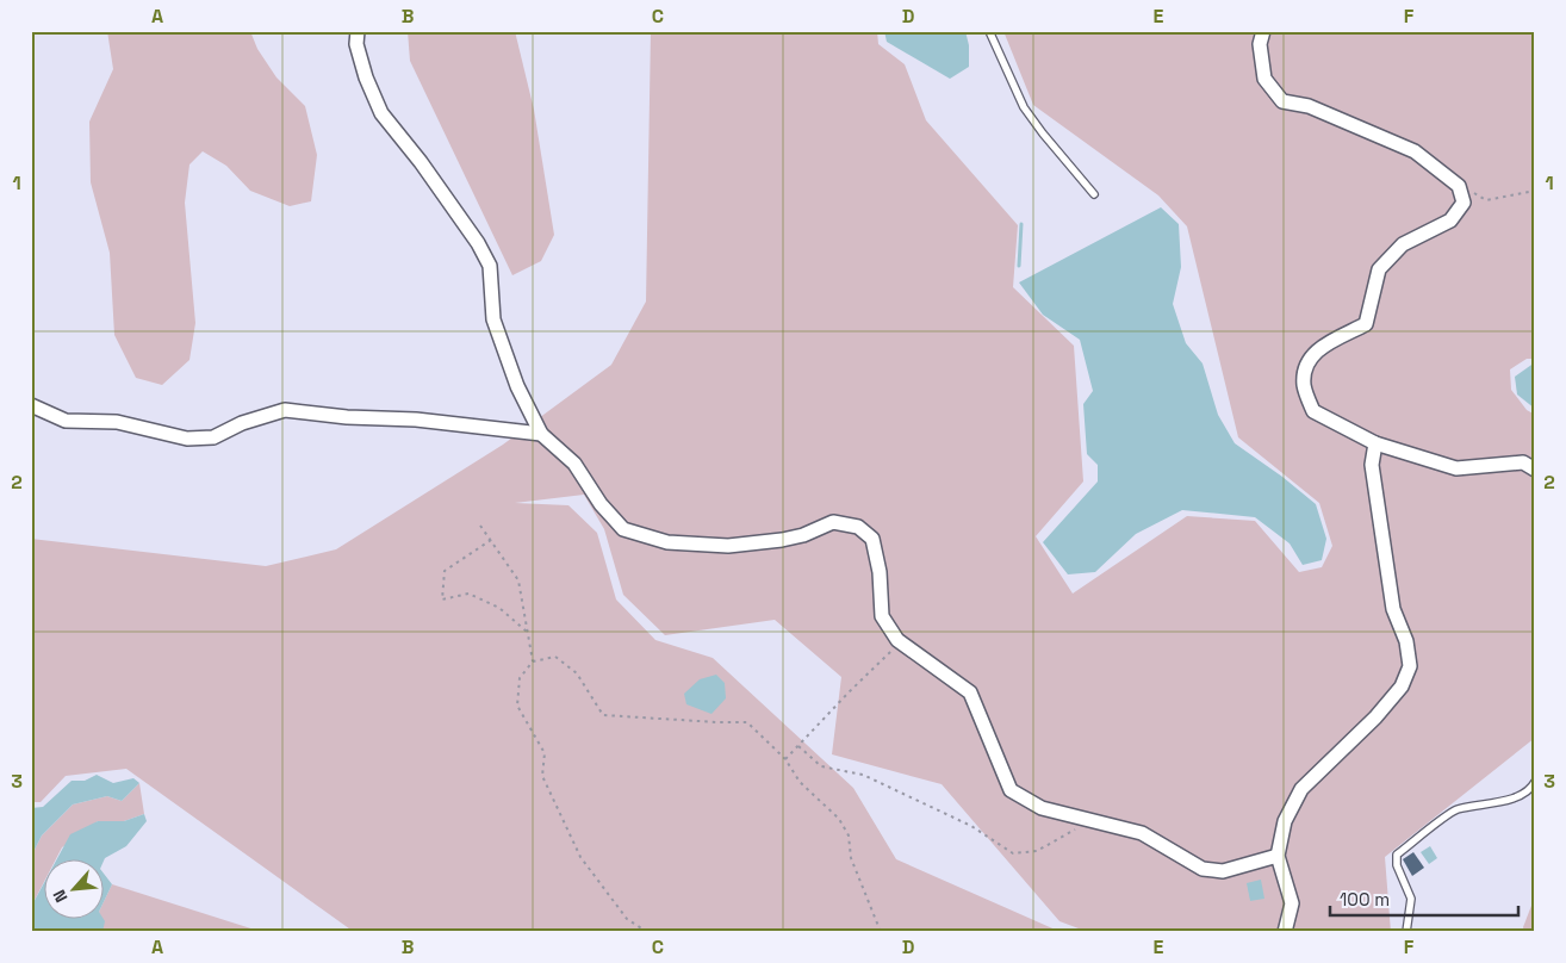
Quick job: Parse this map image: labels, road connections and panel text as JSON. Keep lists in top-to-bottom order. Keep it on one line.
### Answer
{"scale_bar":"100 m","north":"bottom left","grid":{"columns":["A","B","C","D","E","F"],"rows":["1","2","3"]}}
